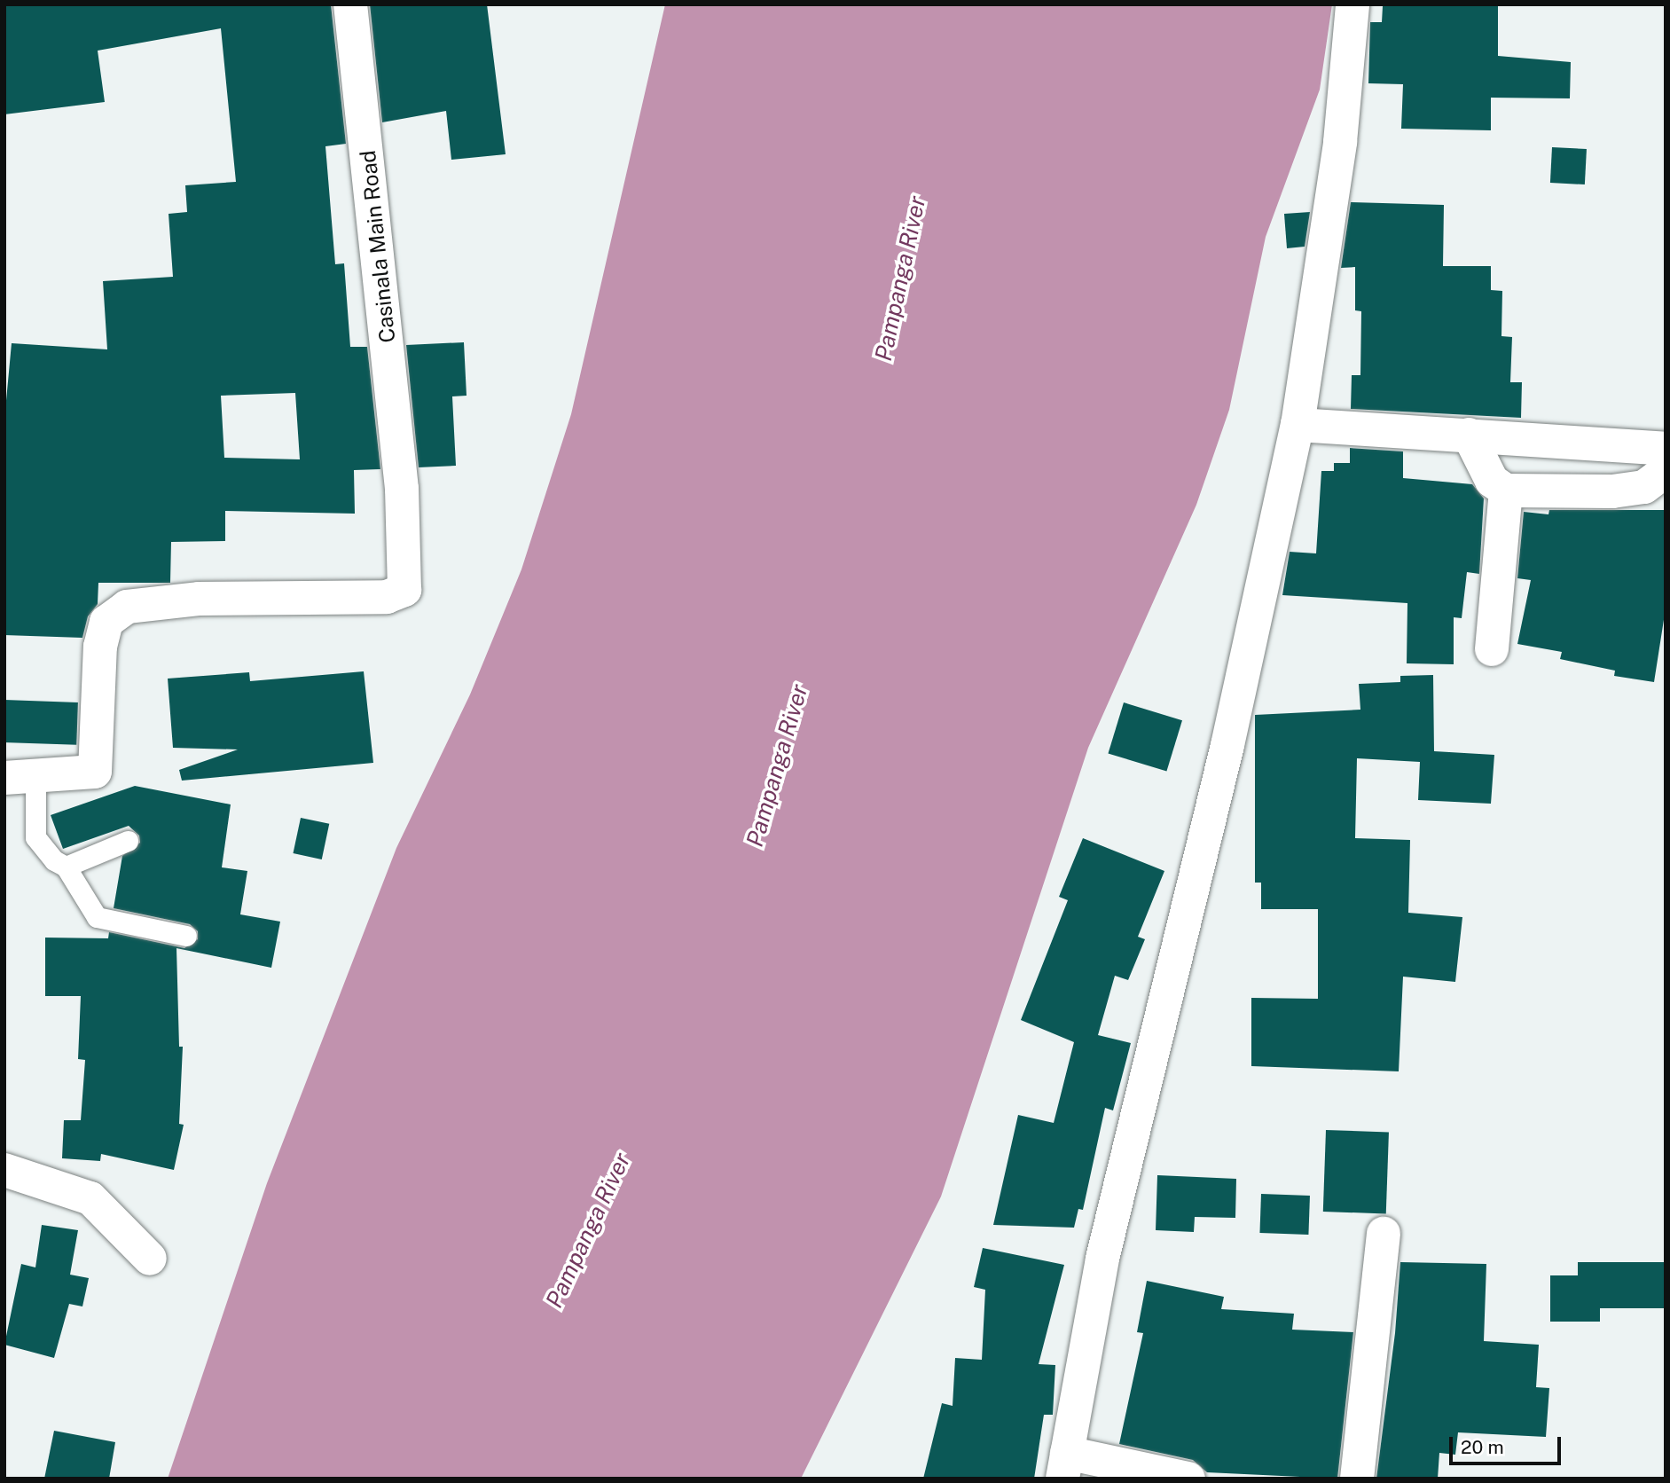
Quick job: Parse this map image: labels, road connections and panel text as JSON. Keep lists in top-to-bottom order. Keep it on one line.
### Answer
{"streets":{"street":["Casinala Main Road"]},"water":["Pampanga River"],"scale_bar":"20 m"}
